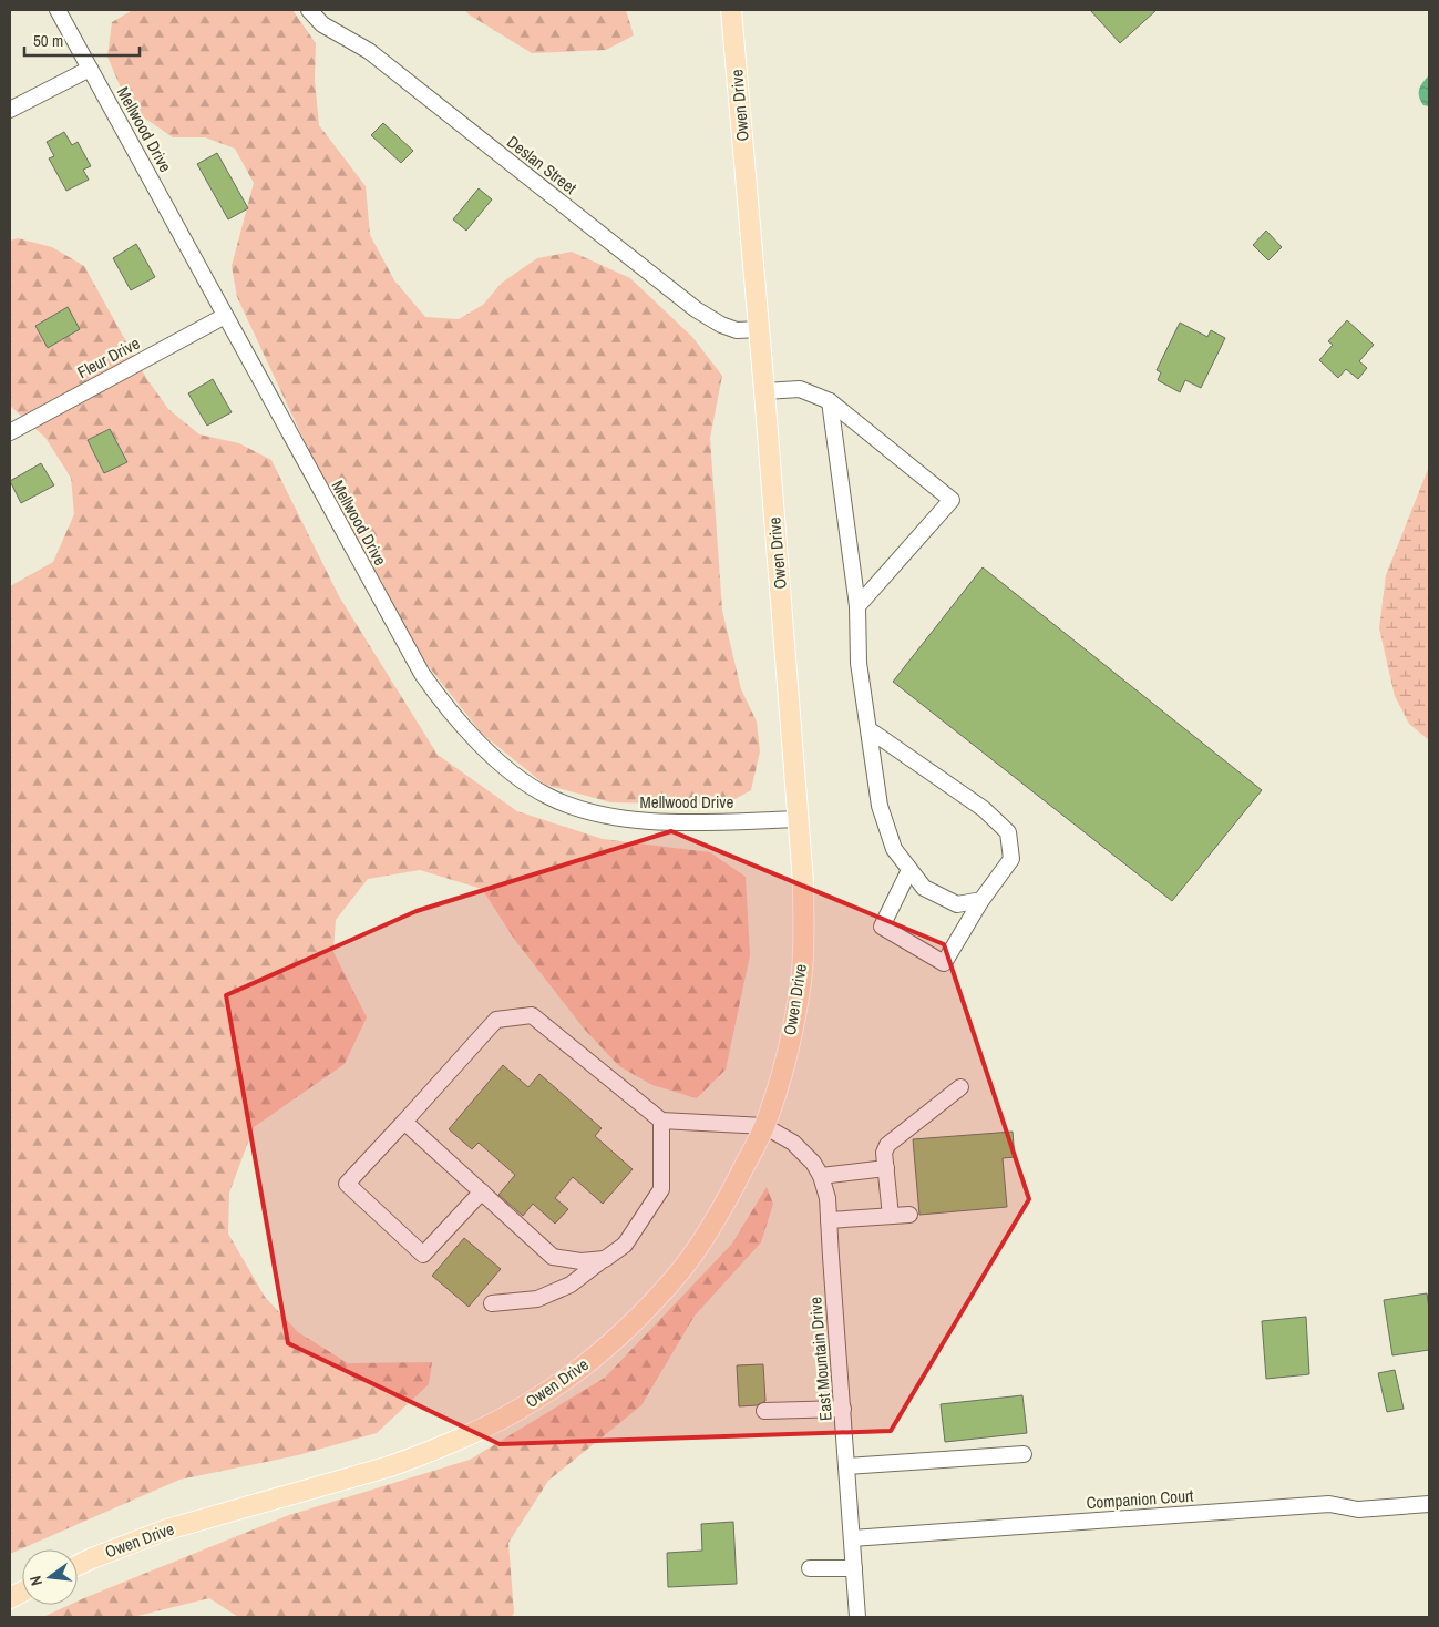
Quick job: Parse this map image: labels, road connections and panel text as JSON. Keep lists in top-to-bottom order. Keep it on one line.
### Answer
{"streets":{"main road":["Owen Drive"],"street":["Mellwood Drive","Deslan Street","Fleur Drive","East Mountain Drive","Companion Court"]},"crossings":[["Owen Drive","Mellwood Drive"],["Owen Drive","Deslan Street"],["Owen Drive","East Mountain Drive"],["Mellwood Drive","Fleur Drive"],["East Mountain Drive","Companion Court"]],"scale_bar":"50 m","north":"left"}
